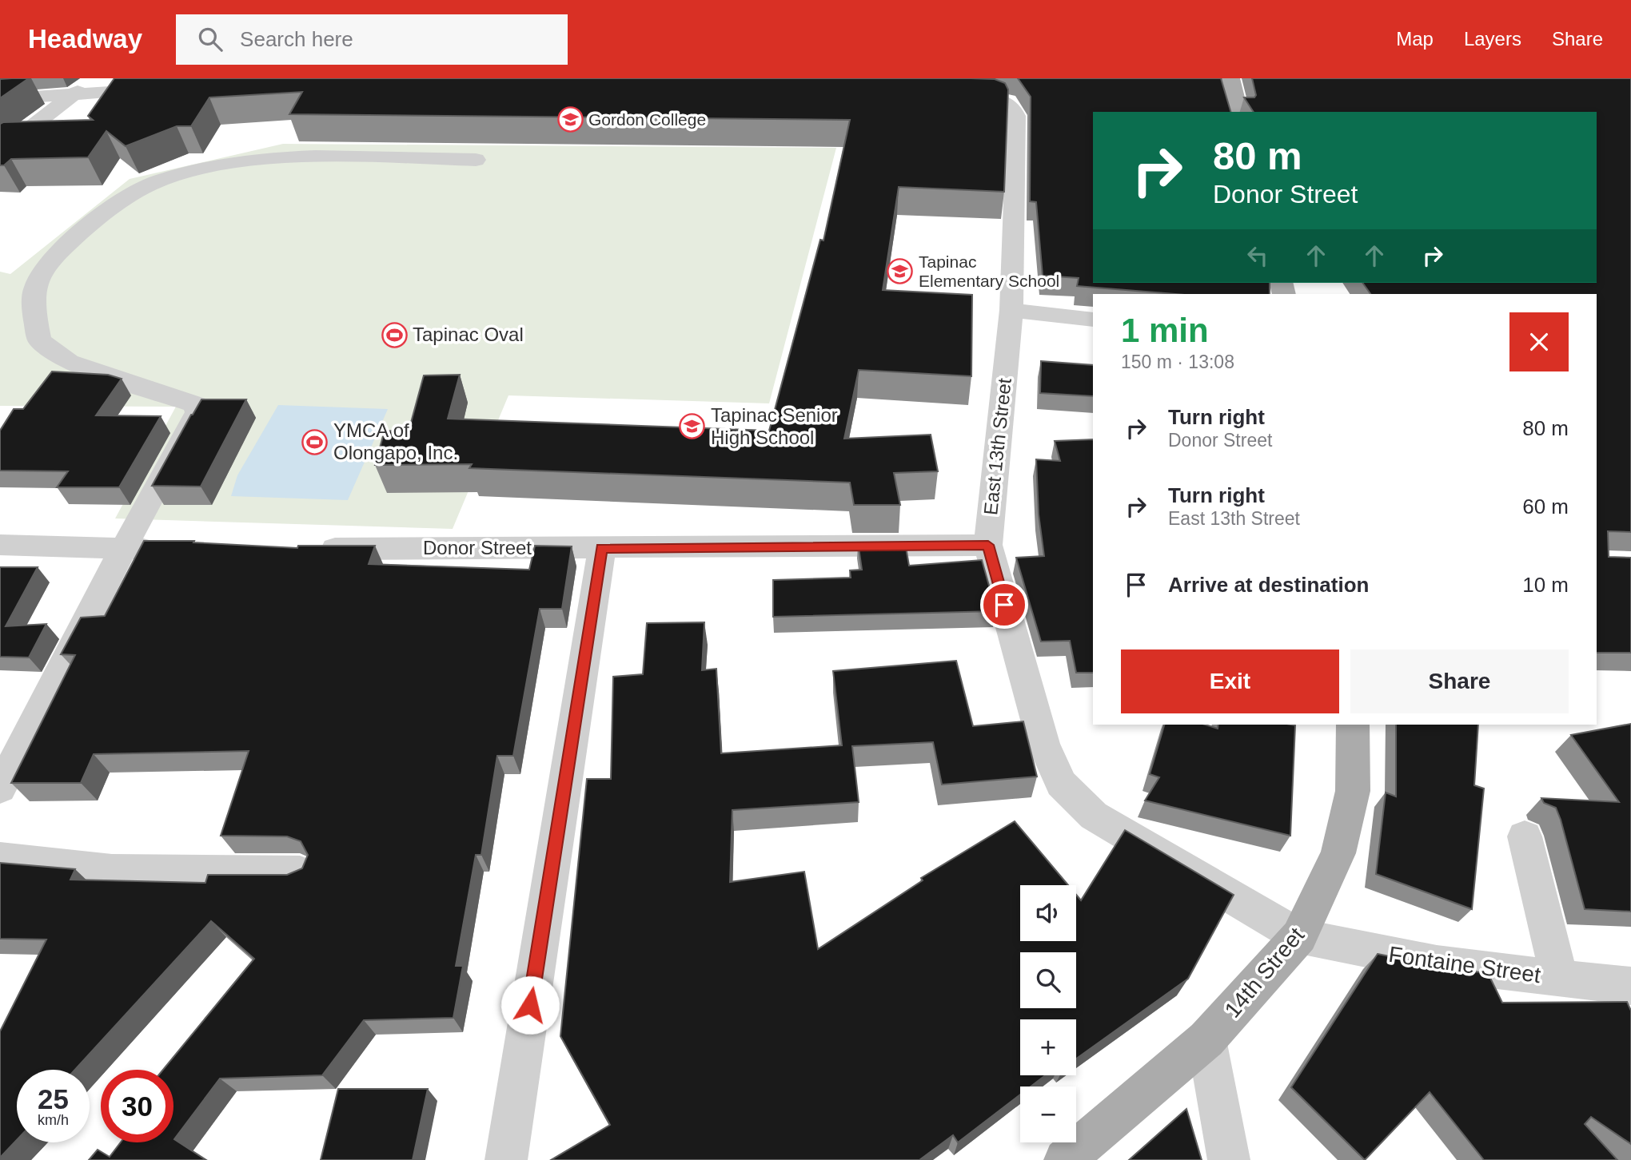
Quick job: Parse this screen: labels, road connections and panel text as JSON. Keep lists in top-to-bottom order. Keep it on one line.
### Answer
{"streets":{"main road":["14th Street"],"street":["East 13th Street","Donor Street","Fontaine Street"]},"crossings":[["East 13th Street","Donor Street"],["East 13th Street","Fontaine Street"],["East 13th Street","14th Street"],["Fontaine Street","14th Street"]],"places":{"school or university":["Gordon College","Tapinac Elementary School","Tapinac Senior High School"],"sports":["Tapinac Oval","YMCA of Olongapo, Inc."]},"page":{"header":"Headway","search":"Search here","nav":["Map","Layers","Share"],"turn":["80 m","Donor Street"],"heading":["1 min","150 m · 13:08"],"list":[{"name":"Turn right","note":"Donor Street","value":"80 m"},{"name":"Turn right","note":"East 13th Street","value":"60 m"},{"name":"Arrive at destination","value":"10 m"}],"buttons":["Exit","Share"],"map_buttons":["+","−"],"speed":"25 km/h","limit":"30"}}
